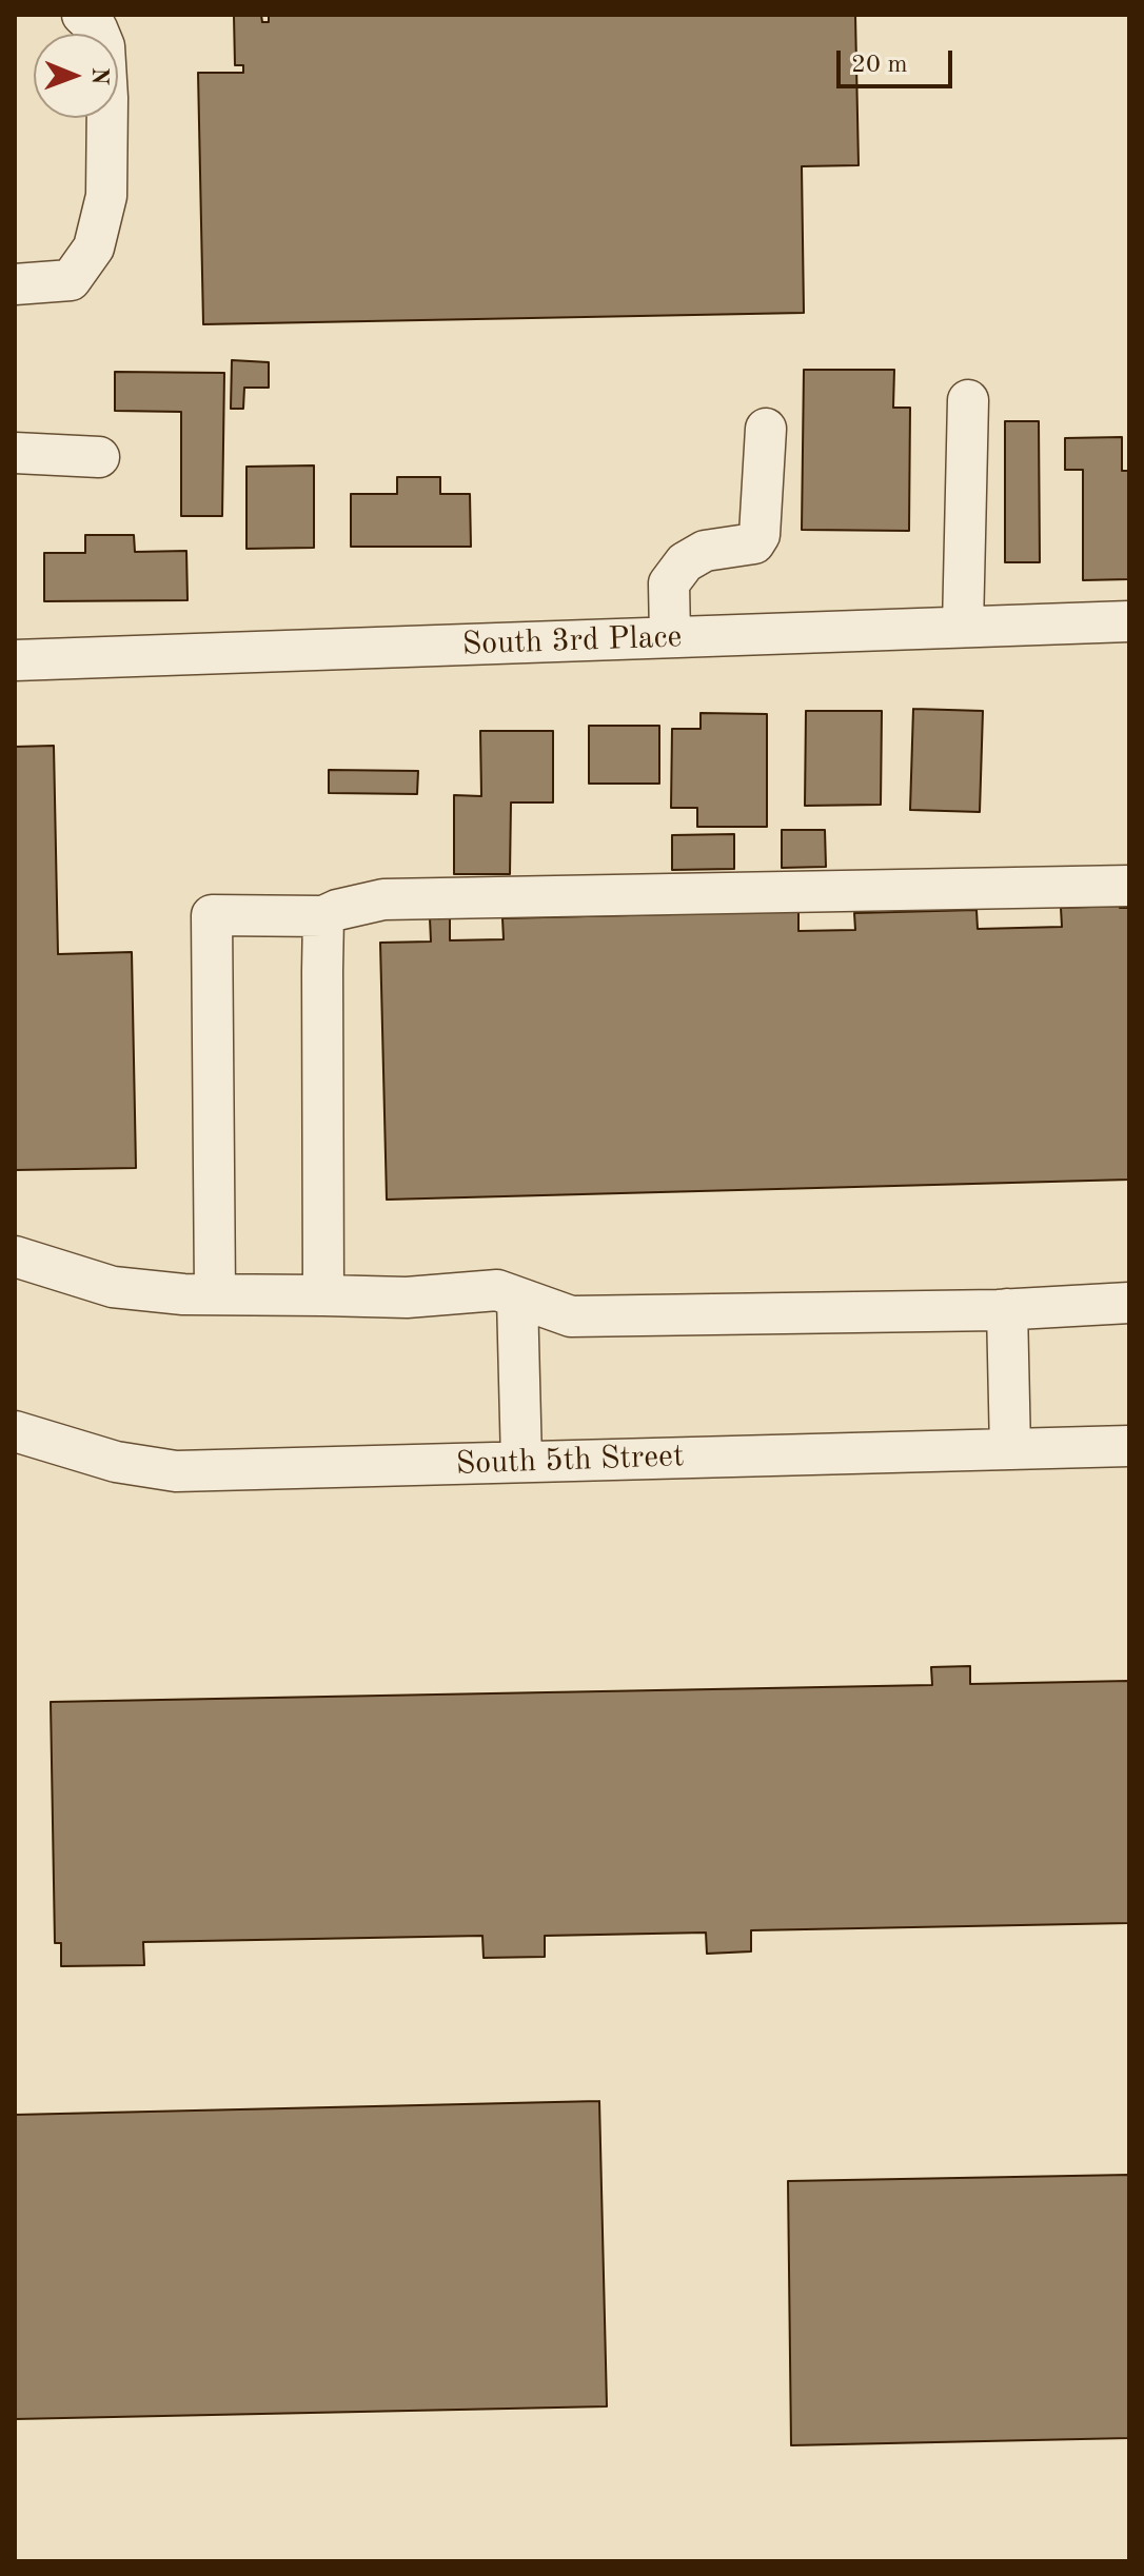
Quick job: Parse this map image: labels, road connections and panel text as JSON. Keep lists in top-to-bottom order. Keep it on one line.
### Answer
{"streets":{"street":["South 3rd Place","South 5th Street"]},"scale_bar":"20 m","north":"right"}
